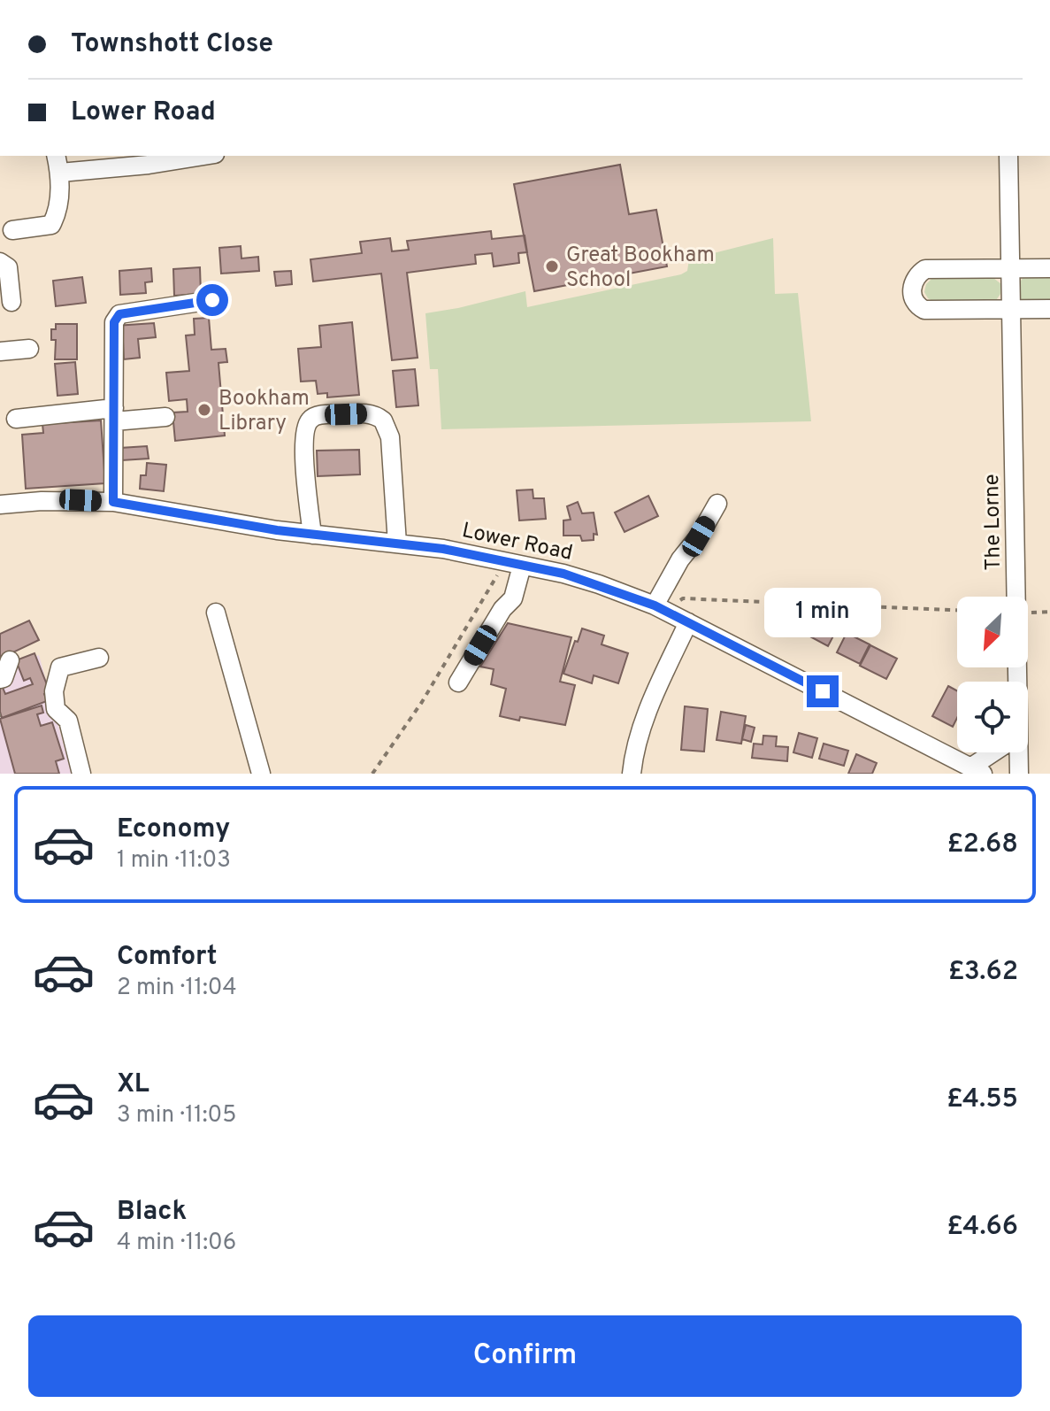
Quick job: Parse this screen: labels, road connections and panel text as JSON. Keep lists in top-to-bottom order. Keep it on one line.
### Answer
{"streets":{"street":["The Lorne","Lower Road"]},"places":["Great Bookham School","Bookham Library"],"north":"bottom left","page":{"banner":["Townshott Close","Lower Road"],"bubble":"1 min","list":[{"name":"Economy","note":"1 min · 11:03","value":"£2.68"},{"name":"Comfort","note":"2 min · 11:04","value":"£3.62"},{"name":"XL","note":"3 min · 11:05","value":"£4.55"},{"name":"Black","note":"4 min · 11:06","value":"£4.66"}],"buttons":"Confirm"}}
